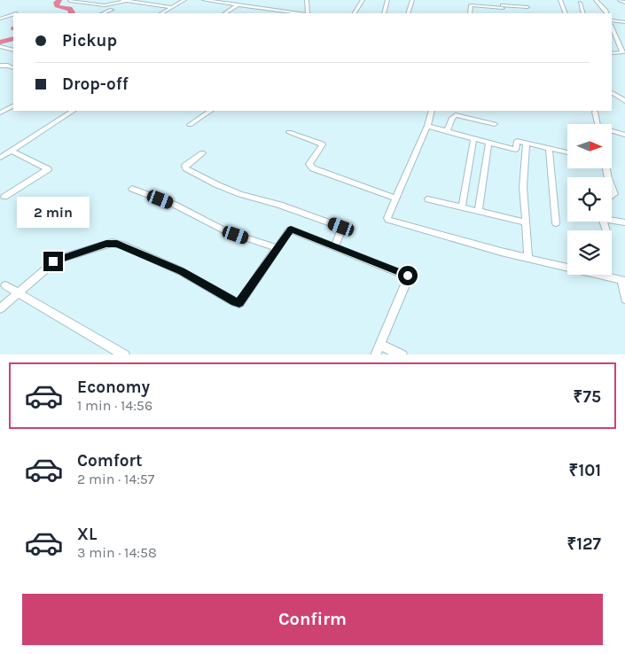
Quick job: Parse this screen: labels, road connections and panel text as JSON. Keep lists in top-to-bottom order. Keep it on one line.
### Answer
{"north":"right","page":{"banner":["Pickup","Drop-off"],"bubble":"2 min","list":[{"name":"Economy","note":"1 min · 14:56","value":"₹75"},{"name":"Comfort","note":"2 min · 14:57","value":"₹101"},{"name":"XL","note":"3 min · 14:58","value":"₹127"}],"buttons":"Confirm"}}
